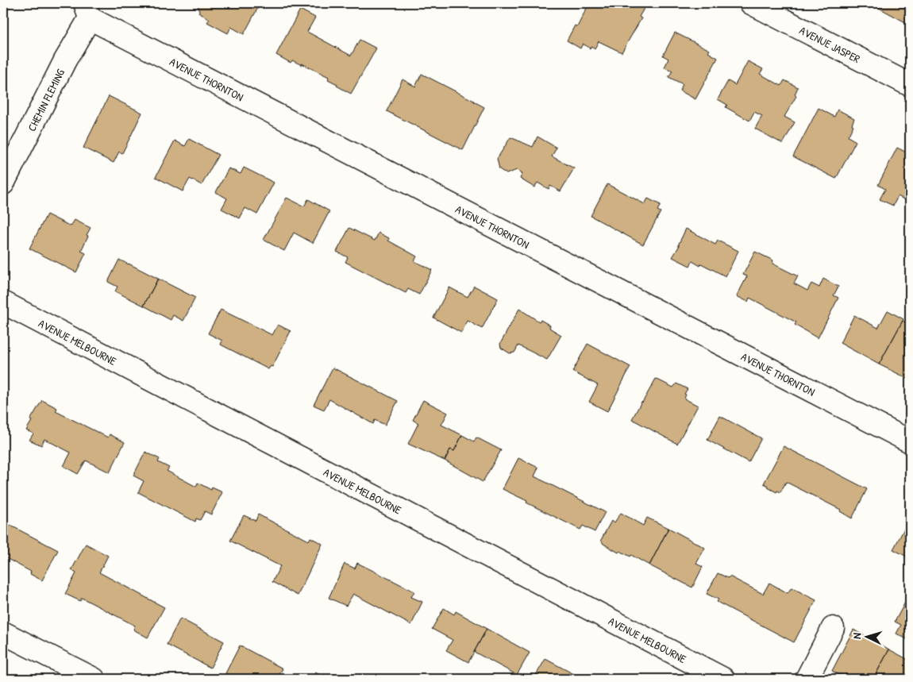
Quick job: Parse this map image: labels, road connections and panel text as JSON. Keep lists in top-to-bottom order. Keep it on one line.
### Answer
{"streets":{"street":["AVENUE JASPER","AVENUE THORNTON","CHEMIN FLEMING","AVENUE MELBOURNE"]},"crossings":[["AVENUE THORNTON","CHEMIN FLEMING"]],"north":"left"}
